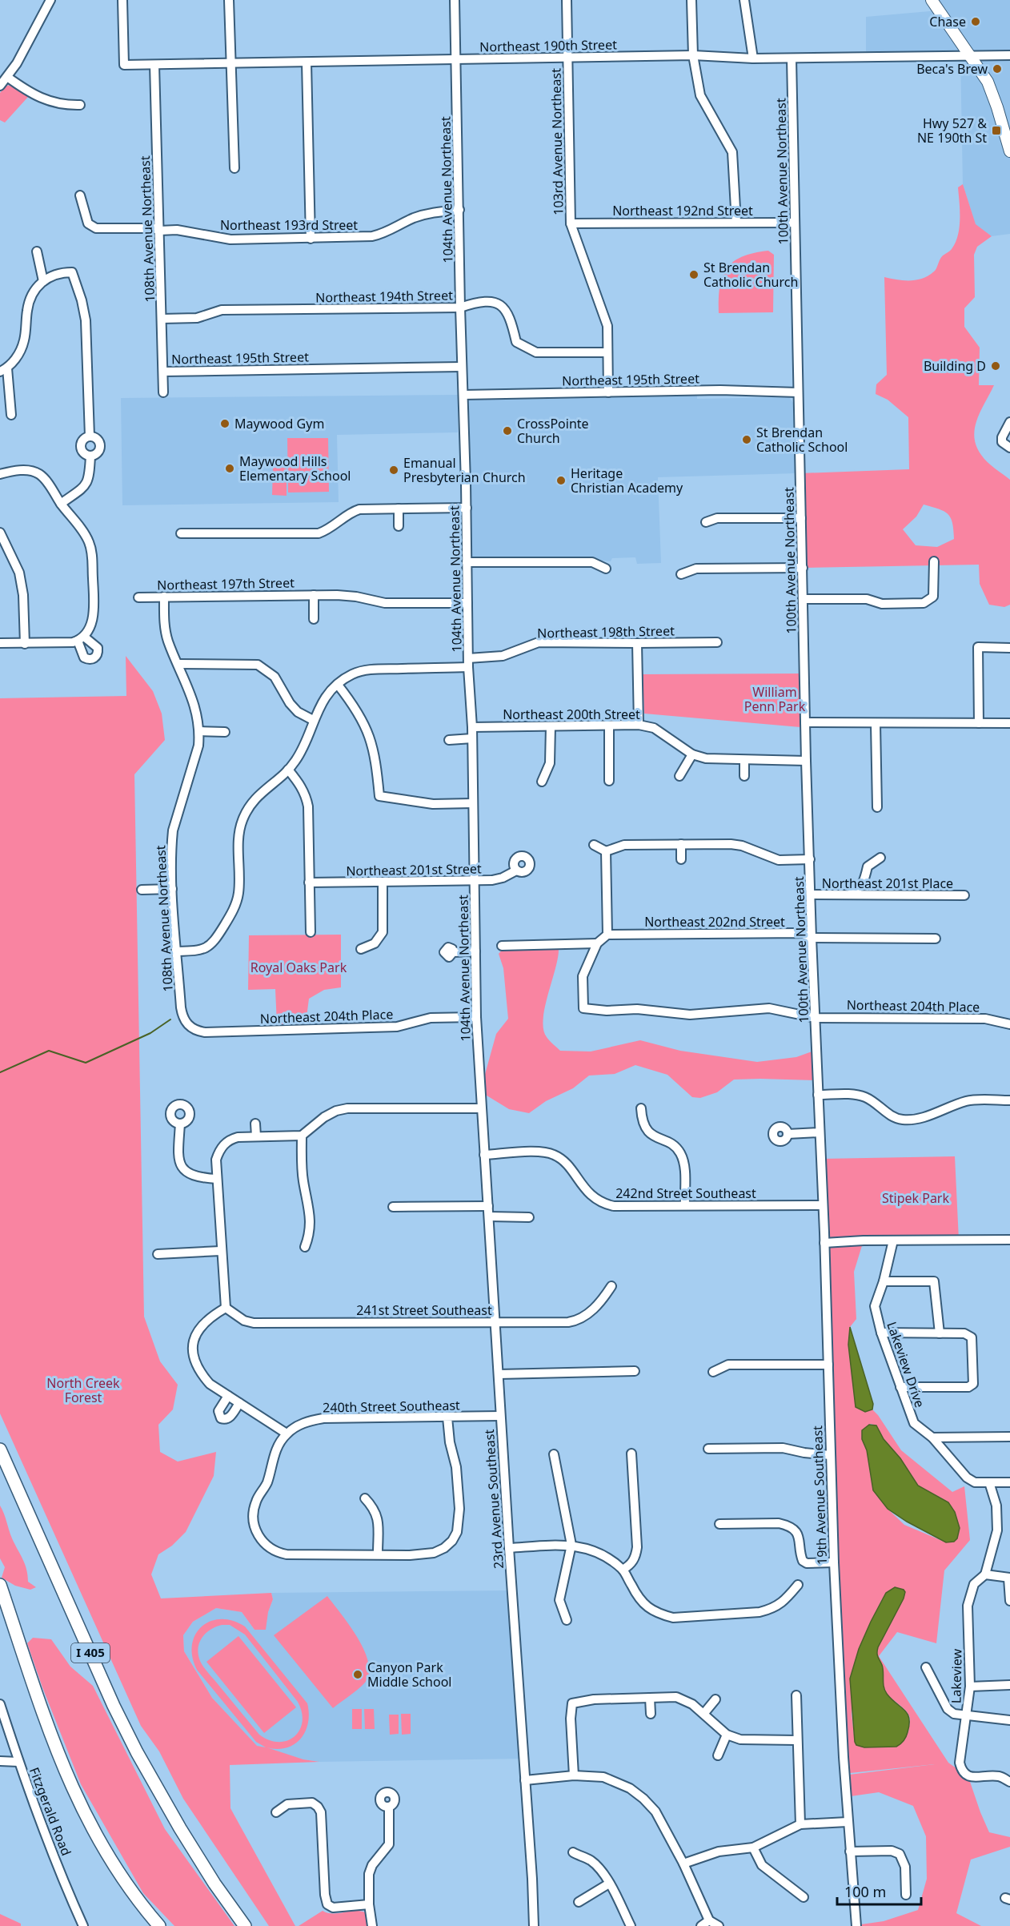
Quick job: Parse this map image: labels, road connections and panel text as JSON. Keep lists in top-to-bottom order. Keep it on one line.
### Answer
{"streets":{"highway":["I 405"],"street":["Northeast 190th Street","103rd Avenue Northeast","100th Avenue Northeast","104th Avenue Northeast","Northeast 192nd Street","Northeast 193rd Street","108th Avenue Northeast","Northeast 194th Street","Northeast 195th Street","Northeast 197th Street","Northeast 198th Street","Northeast 200th Street","Northeast 201st Street","Northeast 201st Place","Northeast 202nd Street","Northeast 204th Place","242nd Street Southeast","241st Street Southeast","Lakeview Drive","240th Street Southeast","19th Avenue Southeast","23rd Avenue Southeast","Lakeview","Fitzgerald Road"]},"crossings":[["Northeast 190th Street","103rd Avenue Northeast"],["Northeast 190th Street","100th Avenue Northeast"],["Northeast 190th Street","104th Avenue Northeast"],["Northeast 190th Street","108th Avenue Northeast"],["103rd Avenue Northeast","Northeast 192nd Street"],["103rd Avenue Northeast","Northeast 194th Street"],["103rd Avenue Northeast","Northeast 195th Street"],["100th Avenue Northeast","Northeast 192nd Street"],["100th Avenue Northeast","Northeast 195th Street"],["100th Avenue Northeast","Northeast 200th Street"],["100th Avenue Northeast","Northeast 201st Place"],["100th Avenue Northeast","Northeast 202nd Street"],["100th Avenue Northeast","Northeast 204th Place"],["100th Avenue Northeast","19th Avenue Southeast"],["104th Avenue Northeast","Northeast 193rd Street"],["104th Avenue Northeast","Northeast 194th Street"],["104th Avenue Northeast","Northeast 195th Street"],["104th Avenue Northeast","Northeast 197th Street"],["104th Avenue Northeast","Northeast 198th Street"],["104th Avenue Northeast","Northeast 200th Street"],["104th Avenue Northeast","Northeast 201st Street"],["104th Avenue Northeast","Northeast 204th Place"],["104th Avenue Northeast","23rd Avenue Southeast"],["Northeast 193rd Street","108th Avenue Northeast"],["108th Avenue Northeast","Northeast 194th Street"],["108th Avenue Northeast","Northeast 195th Street"],["108th Avenue Northeast","Northeast 197th Street"],["108th Avenue Northeast","Northeast 198th Street"],["108th Avenue Northeast","Northeast 204th Place"],["242nd Street Southeast","19th Avenue Southeast"],["242nd Street Southeast","23rd Avenue Southeast"],["241st Street Southeast","23rd Avenue Southeast"],["240th Street Southeast","23rd Avenue Southeast"]],"parks":["William Penn Park","Royal Oaks Park","Stipek Park","North Creek Forest"],"places":{"other":["Chase","Beca's Brew","St Brendan Catholic Church","Building D","Maywood Gym","CrossPointe Church","St Brendan Catholic School","Maywood Hills Elementary School","Emanual Presbyterian Church","Heritage Christian Academy","Canyon Park Middle School"],"transit":["Hwy 527 & NE 190th St"]},"scale_bar":"100 m"}
